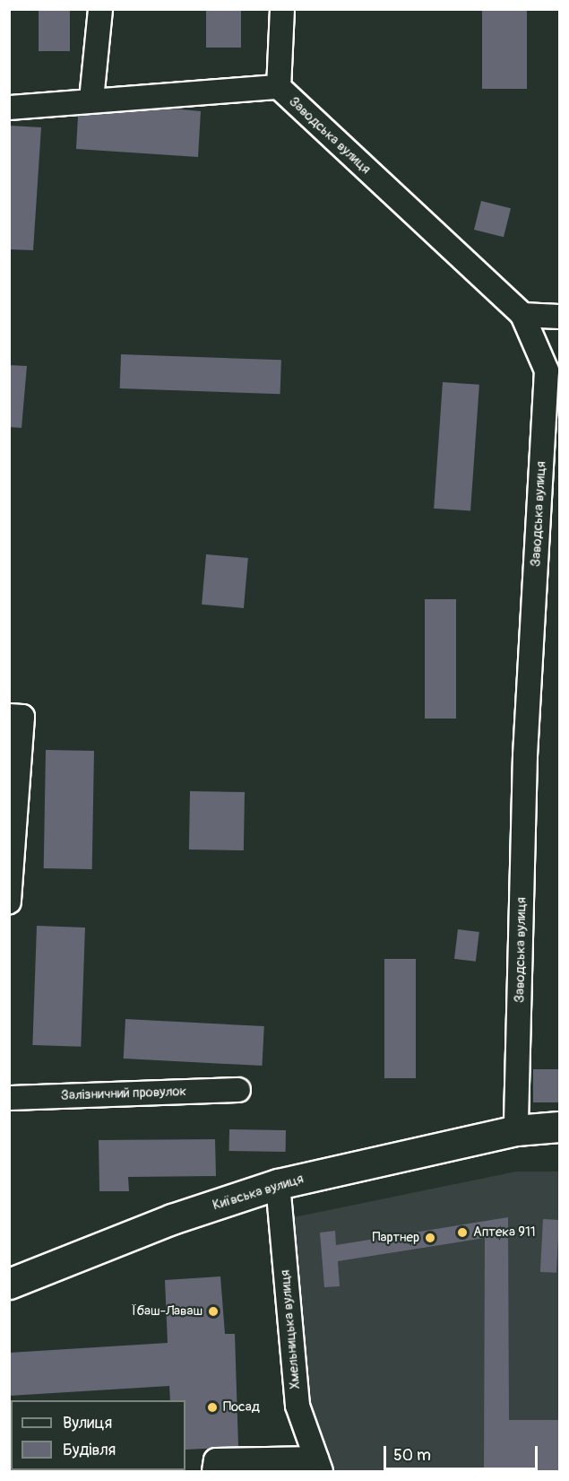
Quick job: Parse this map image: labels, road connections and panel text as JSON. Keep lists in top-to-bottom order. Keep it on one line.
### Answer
{"streets":{"main road":["Київська вулиця"],"street":["Заводська вулиця","Залізничний провулок","Хмельницька вулиця"]},"crossings":[["Заводська вулиця","Київська вулиця"],["Київська вулиця","Хмельницька вулиця"]],"places":["Аптека 911","Партнер","Їбаш-Лаваш","Посад"],"legend":["Вулиця","Будівля"],"scale_bar":"50 m"}
